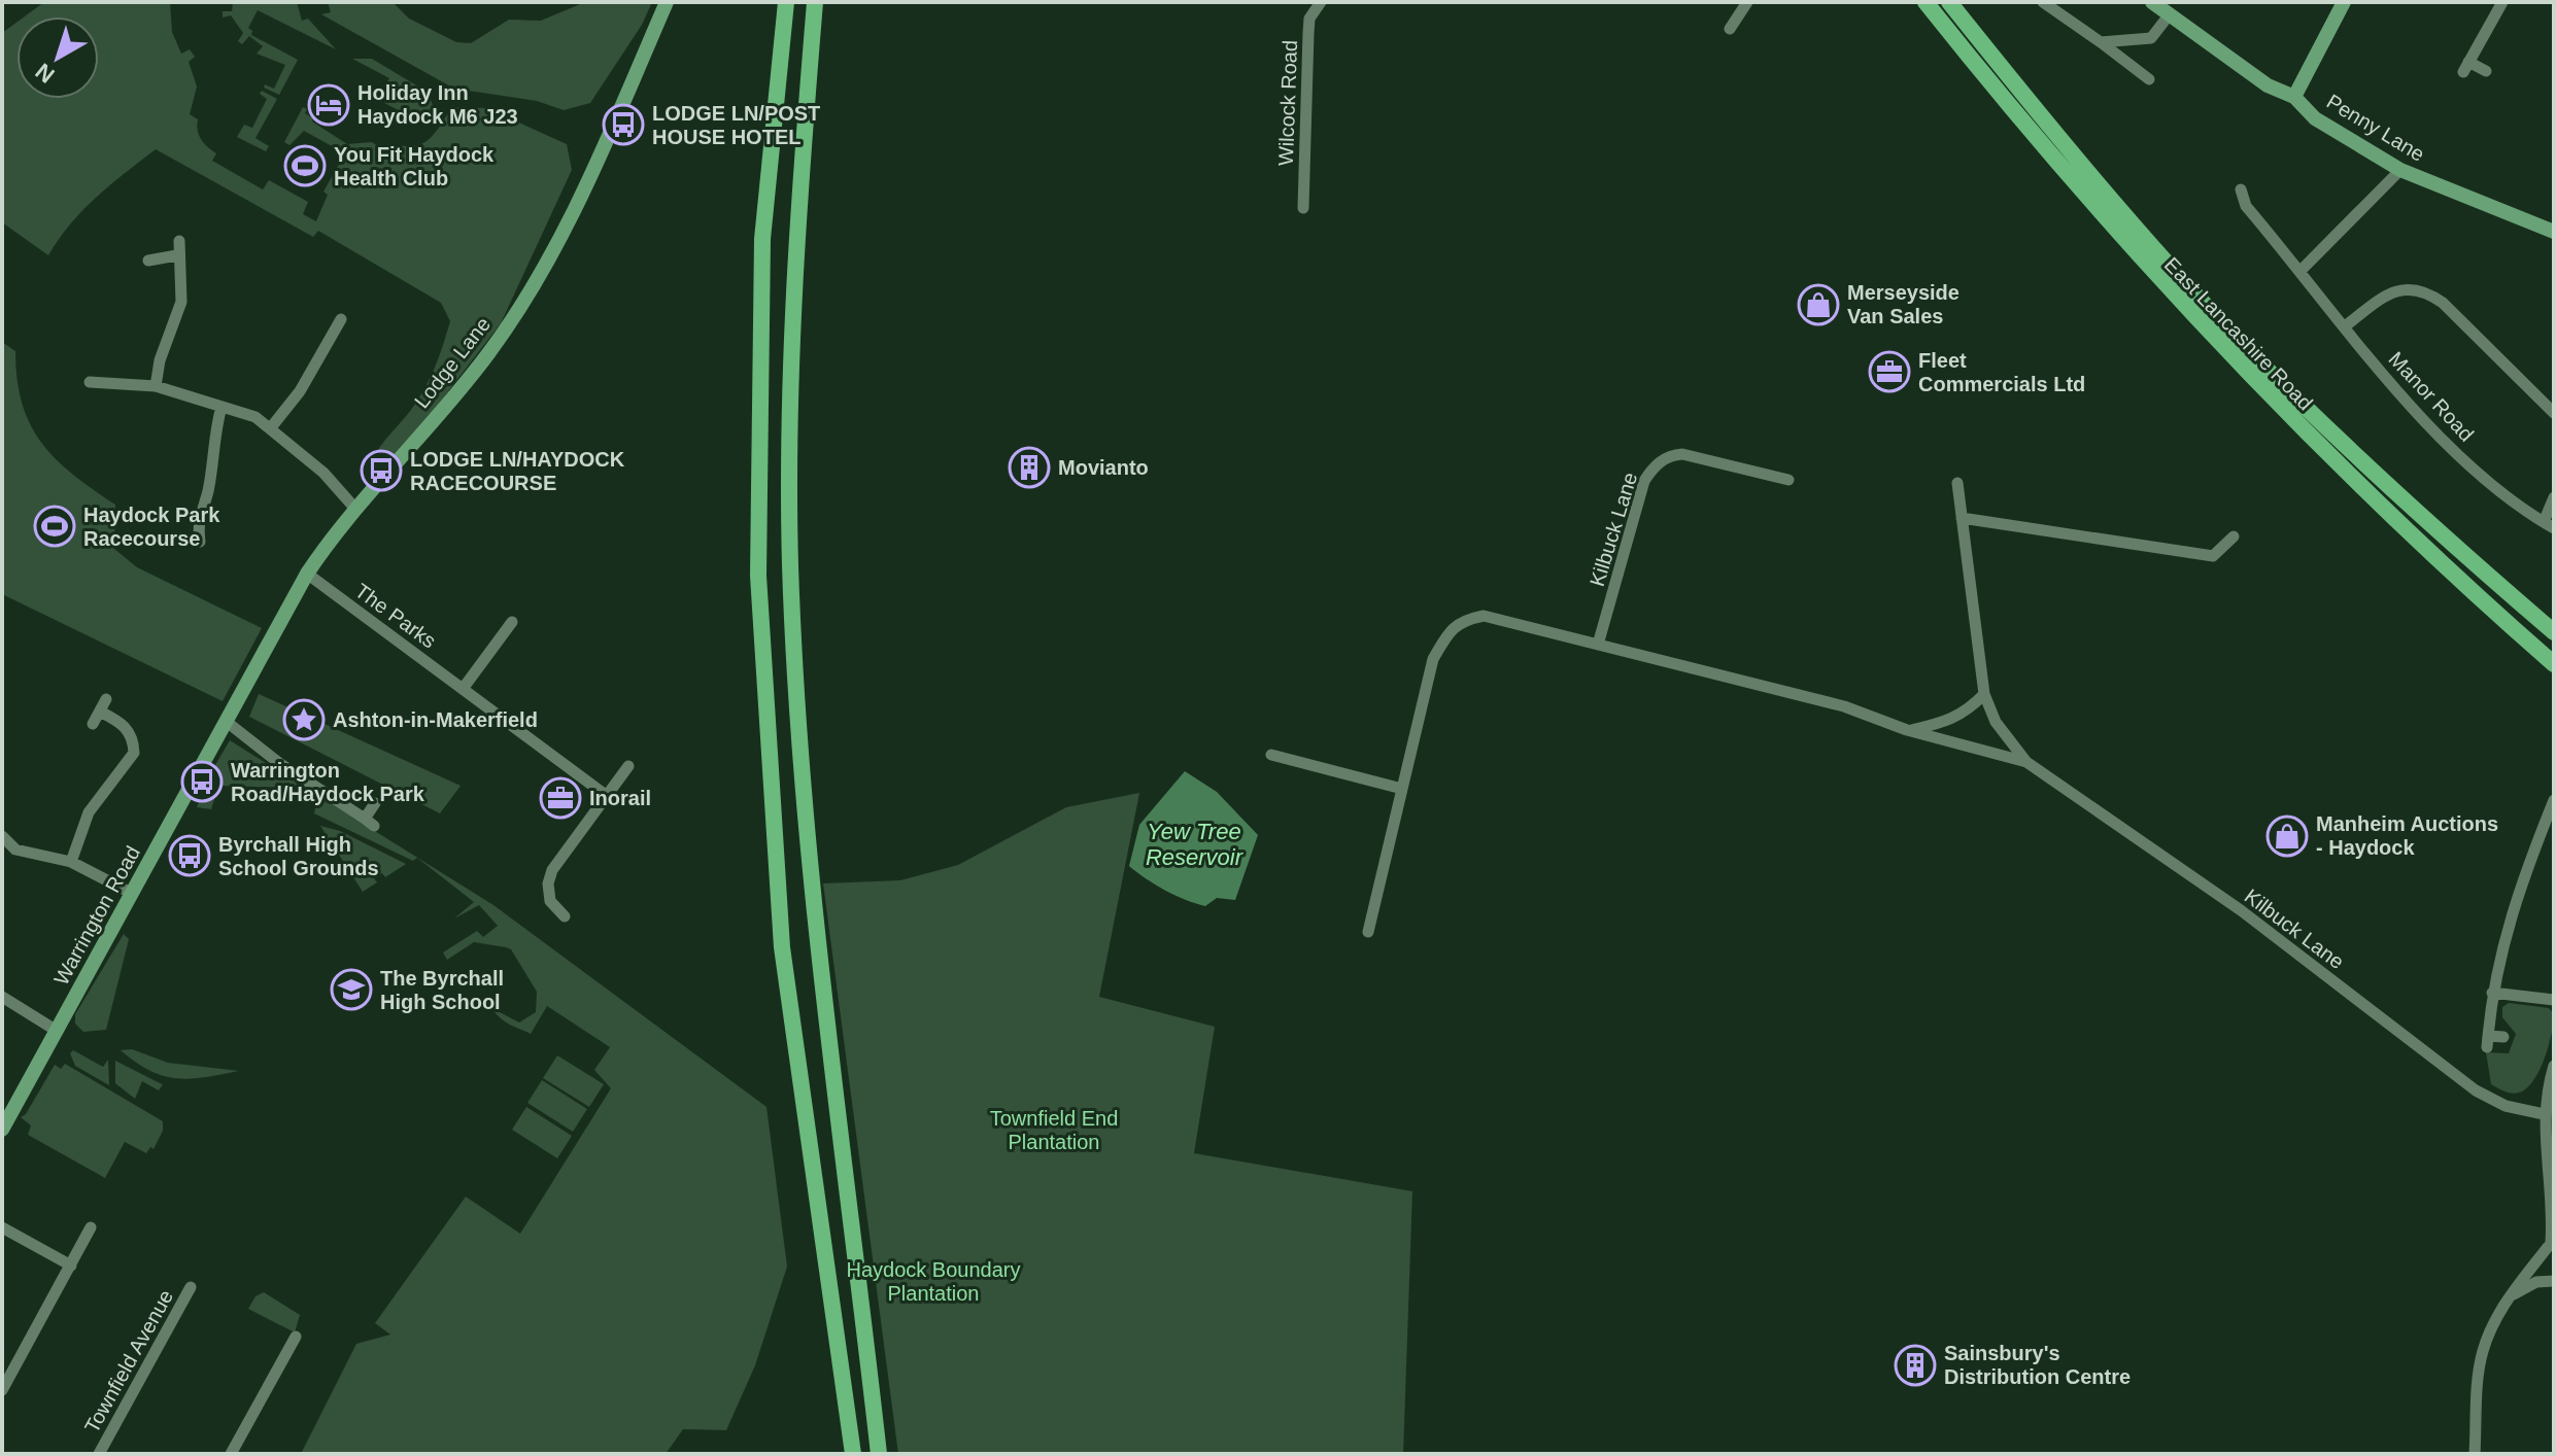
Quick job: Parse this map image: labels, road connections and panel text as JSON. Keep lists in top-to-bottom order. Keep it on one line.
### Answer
{"streets":{"highway":["East Lancashire Road"],"main road":["Penny Lane","Lodge Lane","Warrington Road"],"street":["Wilcock Road","Manor Road","Kilbuck Lane","The Parks","Townfield Avenue"]},"crossings":[["Lodge Lane","The Parks"],["Lodge Lane","Warrington Road"]],"water":["Yew Tree Reservoir"],"parks":["Townfield End Plantation","Haydock Boundary Plantation"],"places":{"hotel":["Holiday Inn Haydock M6 J23"],"bus stop":["LODGE LN/POST HOUSE HOTEL","LODGE LN/HAYDOCK RACECOURSE","Warrington Road/Haydock Park","Byrchall High School Grounds"],"sports":["You Fit Haydock Health Club","Haydock Park Racecourse"],"shop":["Merseyside Van Sales","Manheim Auctions - Haydock"],"office":["Fleet Commercials Ltd","Inorail"],"building":["Movianto","Sainsbury's Distribution Centre"],"place":["Ashton-in-Makerfield"],"school or university":["The Byrchall High School"]},"north":"bottom left"}
